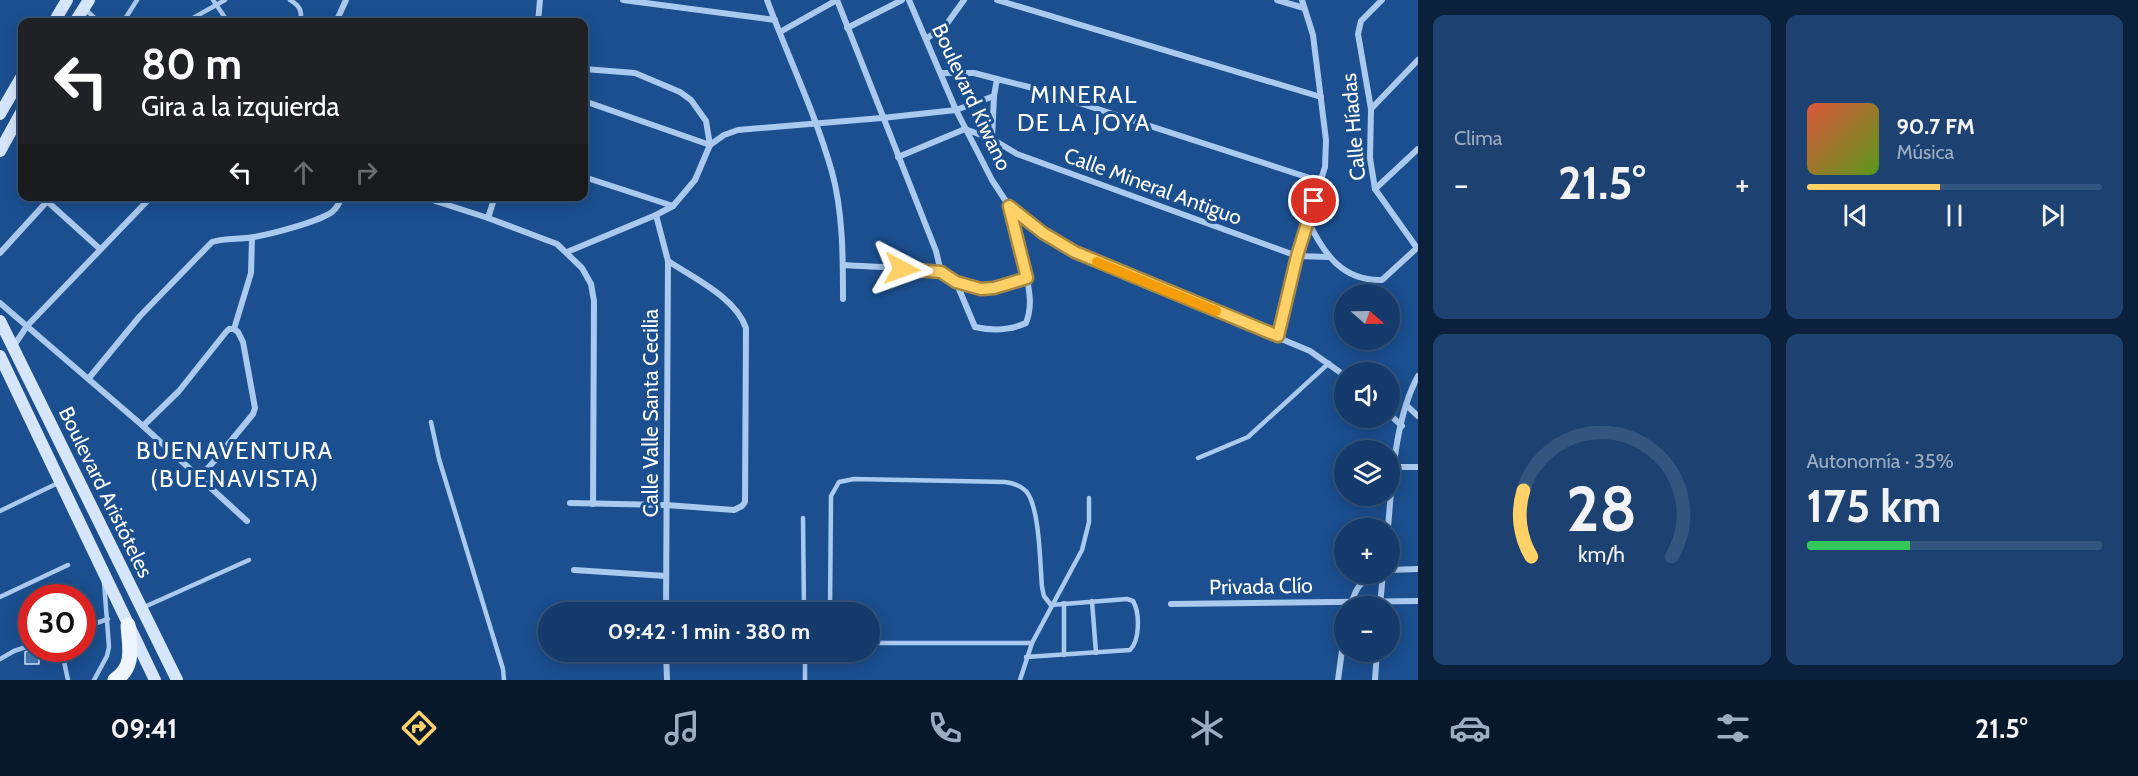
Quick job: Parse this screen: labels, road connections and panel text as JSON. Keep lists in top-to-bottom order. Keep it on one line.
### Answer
{"streets":{"street":["Boulevard Kiwano","Calle Híadas","Calle Mineral Antiguo","Calle Valle Santa Cecilia","Boulevard Aristóteles","Privada Clío"]},"crossings":[["Boulevard Kiwano","Calle Mineral Antiguo"]],"districts":["MINERAL DE LA JOYA","BUENAVENTURA (BUENAVISTA)"],"north":"right","page":{"tile":["Clima",["Autonomía · 35%","175 km"]],"turn":["80 m","Gira a la izquierda"],"song":["90.7 FM","Música"],"heat":["−","21.5°","+"],"map_buttons":["+","−"],"limit":"30","trip":"09:42 · 1 min · 380 m","tabs":["09:41","21.5°"],"gauge":["28","km/h"]}}
